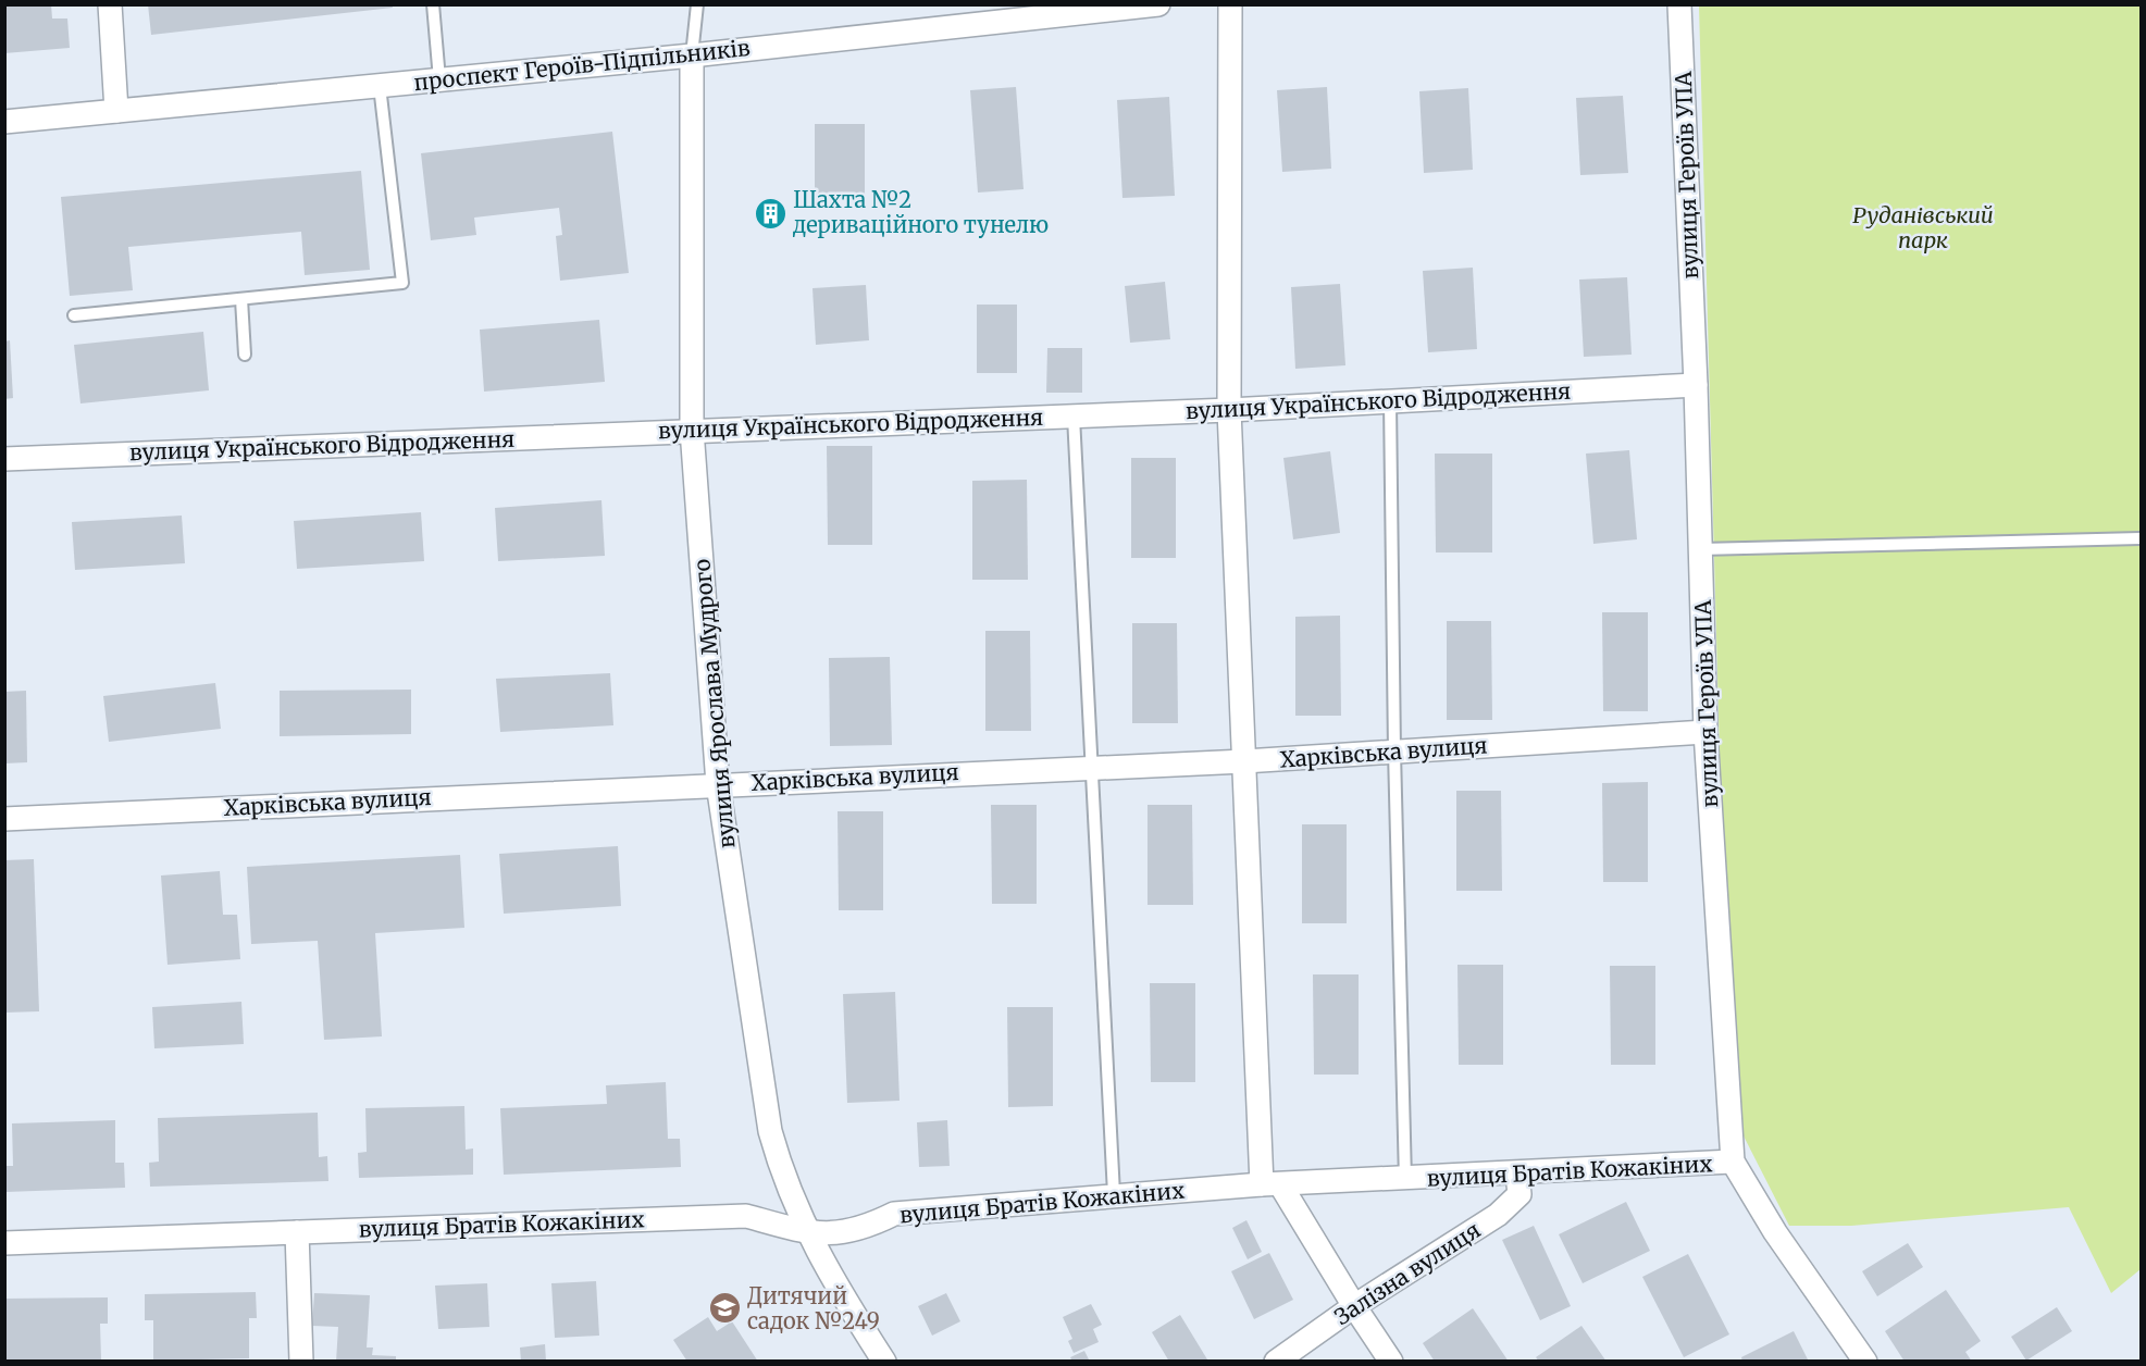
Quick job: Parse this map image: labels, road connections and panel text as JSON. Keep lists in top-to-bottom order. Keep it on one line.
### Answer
{"streets":{"street":["проспект Героїв-Підпільників","вулиця Героїв УПА","вулиця Українського Відродження","вулиця Ярослава Мудрого","Харківська вулиця","вулиця Братів Кожакіних","Залізна вулиця"]},"crossings":[["проспект Героїв-Підпільників","вулиця Ярослава Мудрого"],["вулиця Героїв УПА","вулиця Українського Відродження"],["вулиця Героїв УПА","Харківська вулиця"],["вулиця Героїв УПА","вулиця Братів Кожакіних"],["вулиця Українського Відродження","вулиця Ярослава Мудрого"],["вулиця Ярослава Мудрого","Харківська вулиця"],["вулиця Ярослава Мудрого","вулиця Братів Кожакіних"],["вулиця Братів Кожакіних","Залізна вулиця"]],"parks":["Руданівський парк"],"places":{"building":["Шахта №2 дериваційного тунелю"],"school or university":["Дитячий садок №249"]}}
